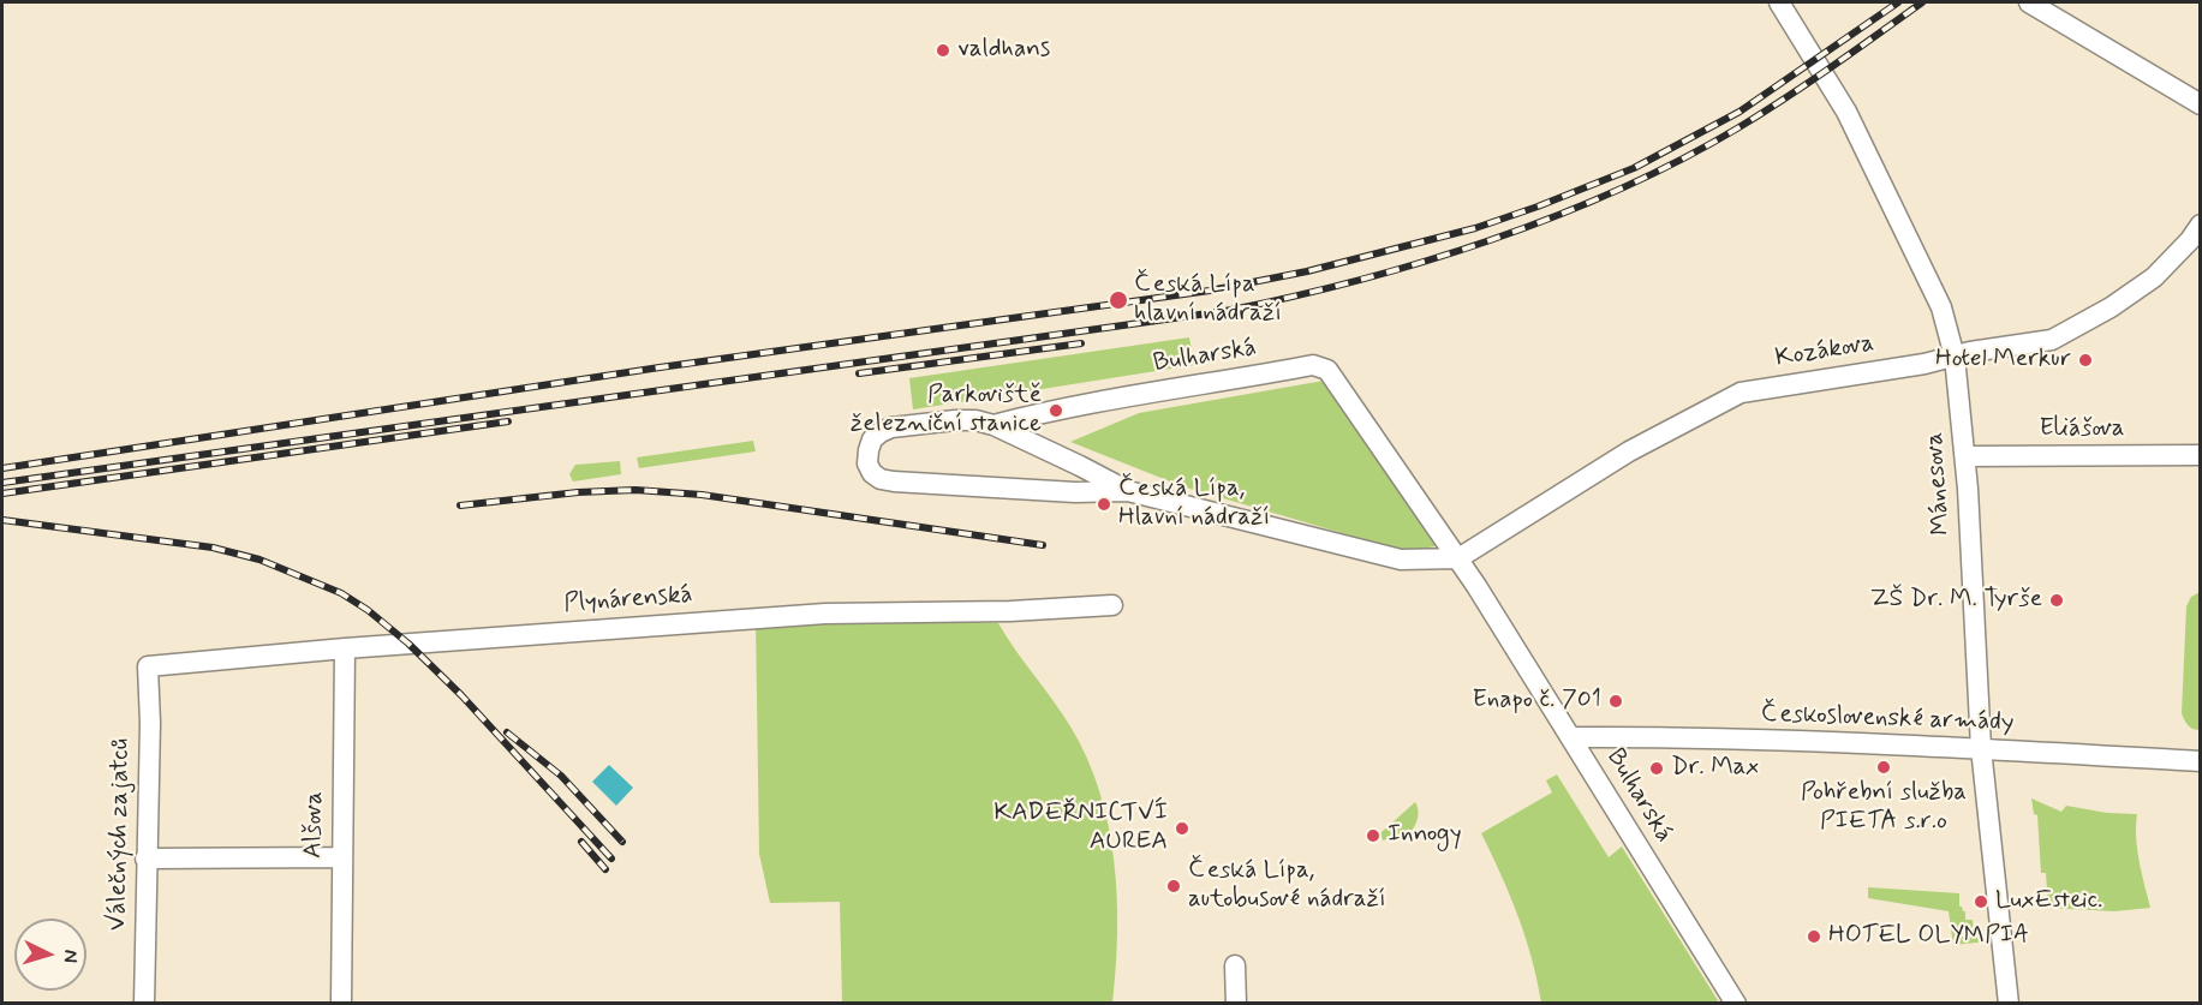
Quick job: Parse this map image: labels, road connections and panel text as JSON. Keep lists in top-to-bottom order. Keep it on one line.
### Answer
{"streets":{"street":["Kozákova","Bulharská","Eliášova","Mánesova","Plynárenská","Československé armády","Alšova","Válečných zajatců"]},"crossings":[["Kozákova","Bulharská"],["Kozákova","Mánesova"],["Bulharská","Československé armády"],["Eliášova","Mánesova"],["Mánesova","Československé armády"],["Plynárenská","Alšova"],["Plynárenská","Válečných zajatců"]],"places":["valdhans","Česká Lípa hlavní nádraží","Hotel Merkur","Parkoviště železniční stanice","Česká Lípa, Hlavní nádraží","ZŠ Dr. M. Tyrše","Enapo č. 701","Pohřební služba PIETA s.r.o","Dr. Max","KADEŘNICTVÍ AUREA","Innogy","Česká Lípa, autobusové nádraží","LuxEsteic.","HOTEL OLYMPIA"],"north":"right"}
